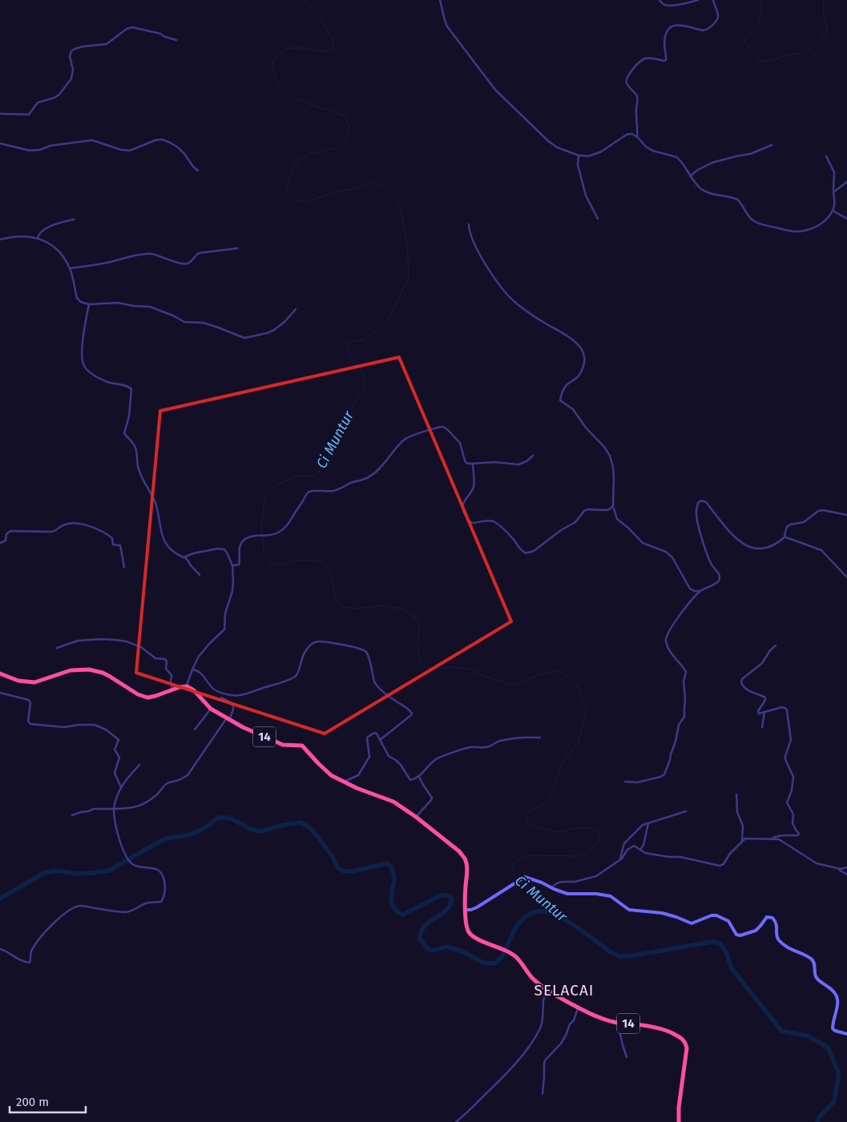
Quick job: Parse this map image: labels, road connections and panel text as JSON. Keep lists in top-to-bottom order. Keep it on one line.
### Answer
{"streets":{"highway":["14"]},"districts":["SELACAI"],"water":["Ci Muntur"],"scale_bar":"200 m"}
